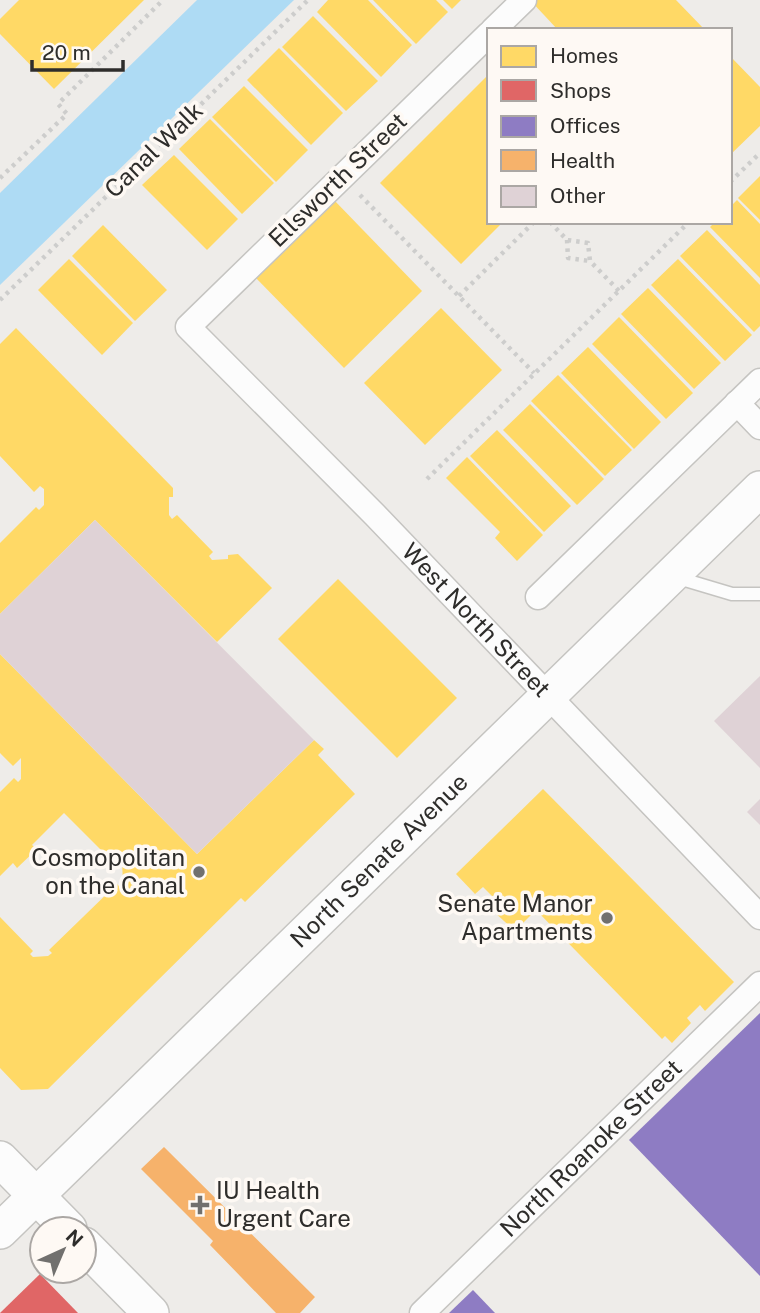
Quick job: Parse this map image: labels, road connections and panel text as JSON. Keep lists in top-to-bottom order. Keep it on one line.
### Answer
{"streets":{"street":["Ellsworth Street","West North Street","North Senate Avenue","North Roanoke Street"],"path":["Canal Walk"]},"crossings":[["Ellsworth Street","West North Street"],["West North Street","North Senate Avenue"]],"places":{"other":["Cosmopolitan on the Canal","Senate Manor Apartments"],"health":["IU Health Urgent Care"]},"legend":["Homes","Shops","Offices","Health","Other"],"scale_bar":"20 m","north":"top right"}
